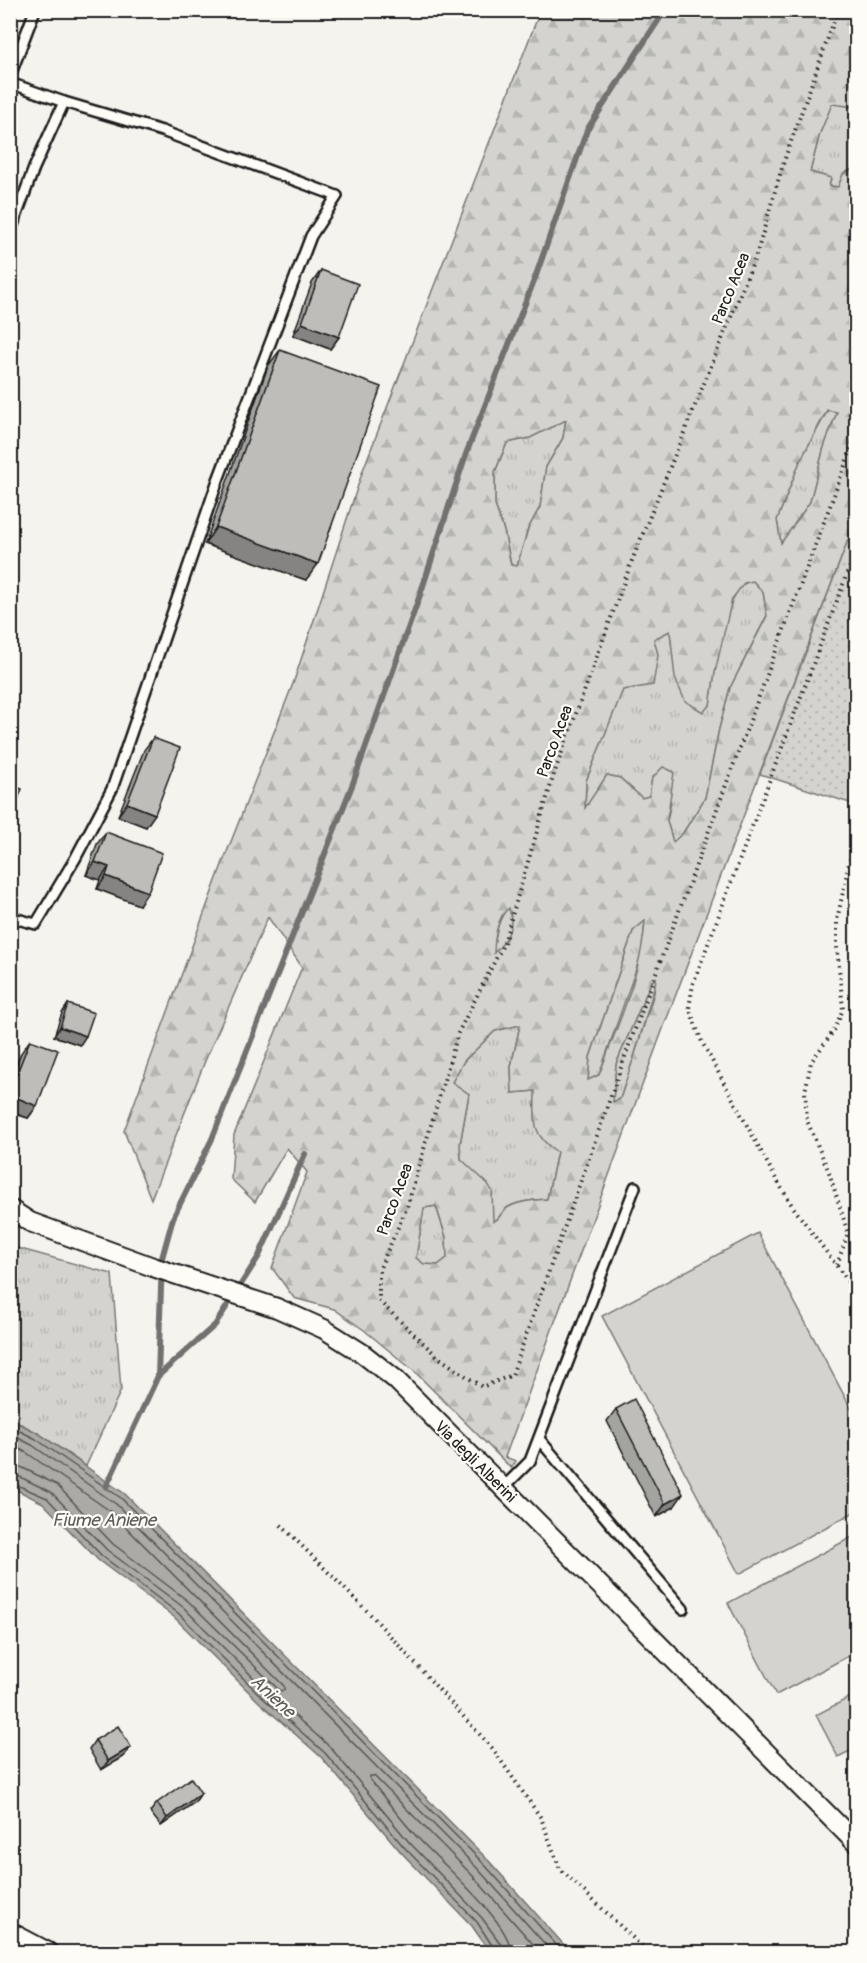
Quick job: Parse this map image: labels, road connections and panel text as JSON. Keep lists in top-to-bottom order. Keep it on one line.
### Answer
{"streets":{"street":["Via degli Alberini"],"path":["Parco Acea"]},"water":["Fiume Aniene","Aniene"]}
